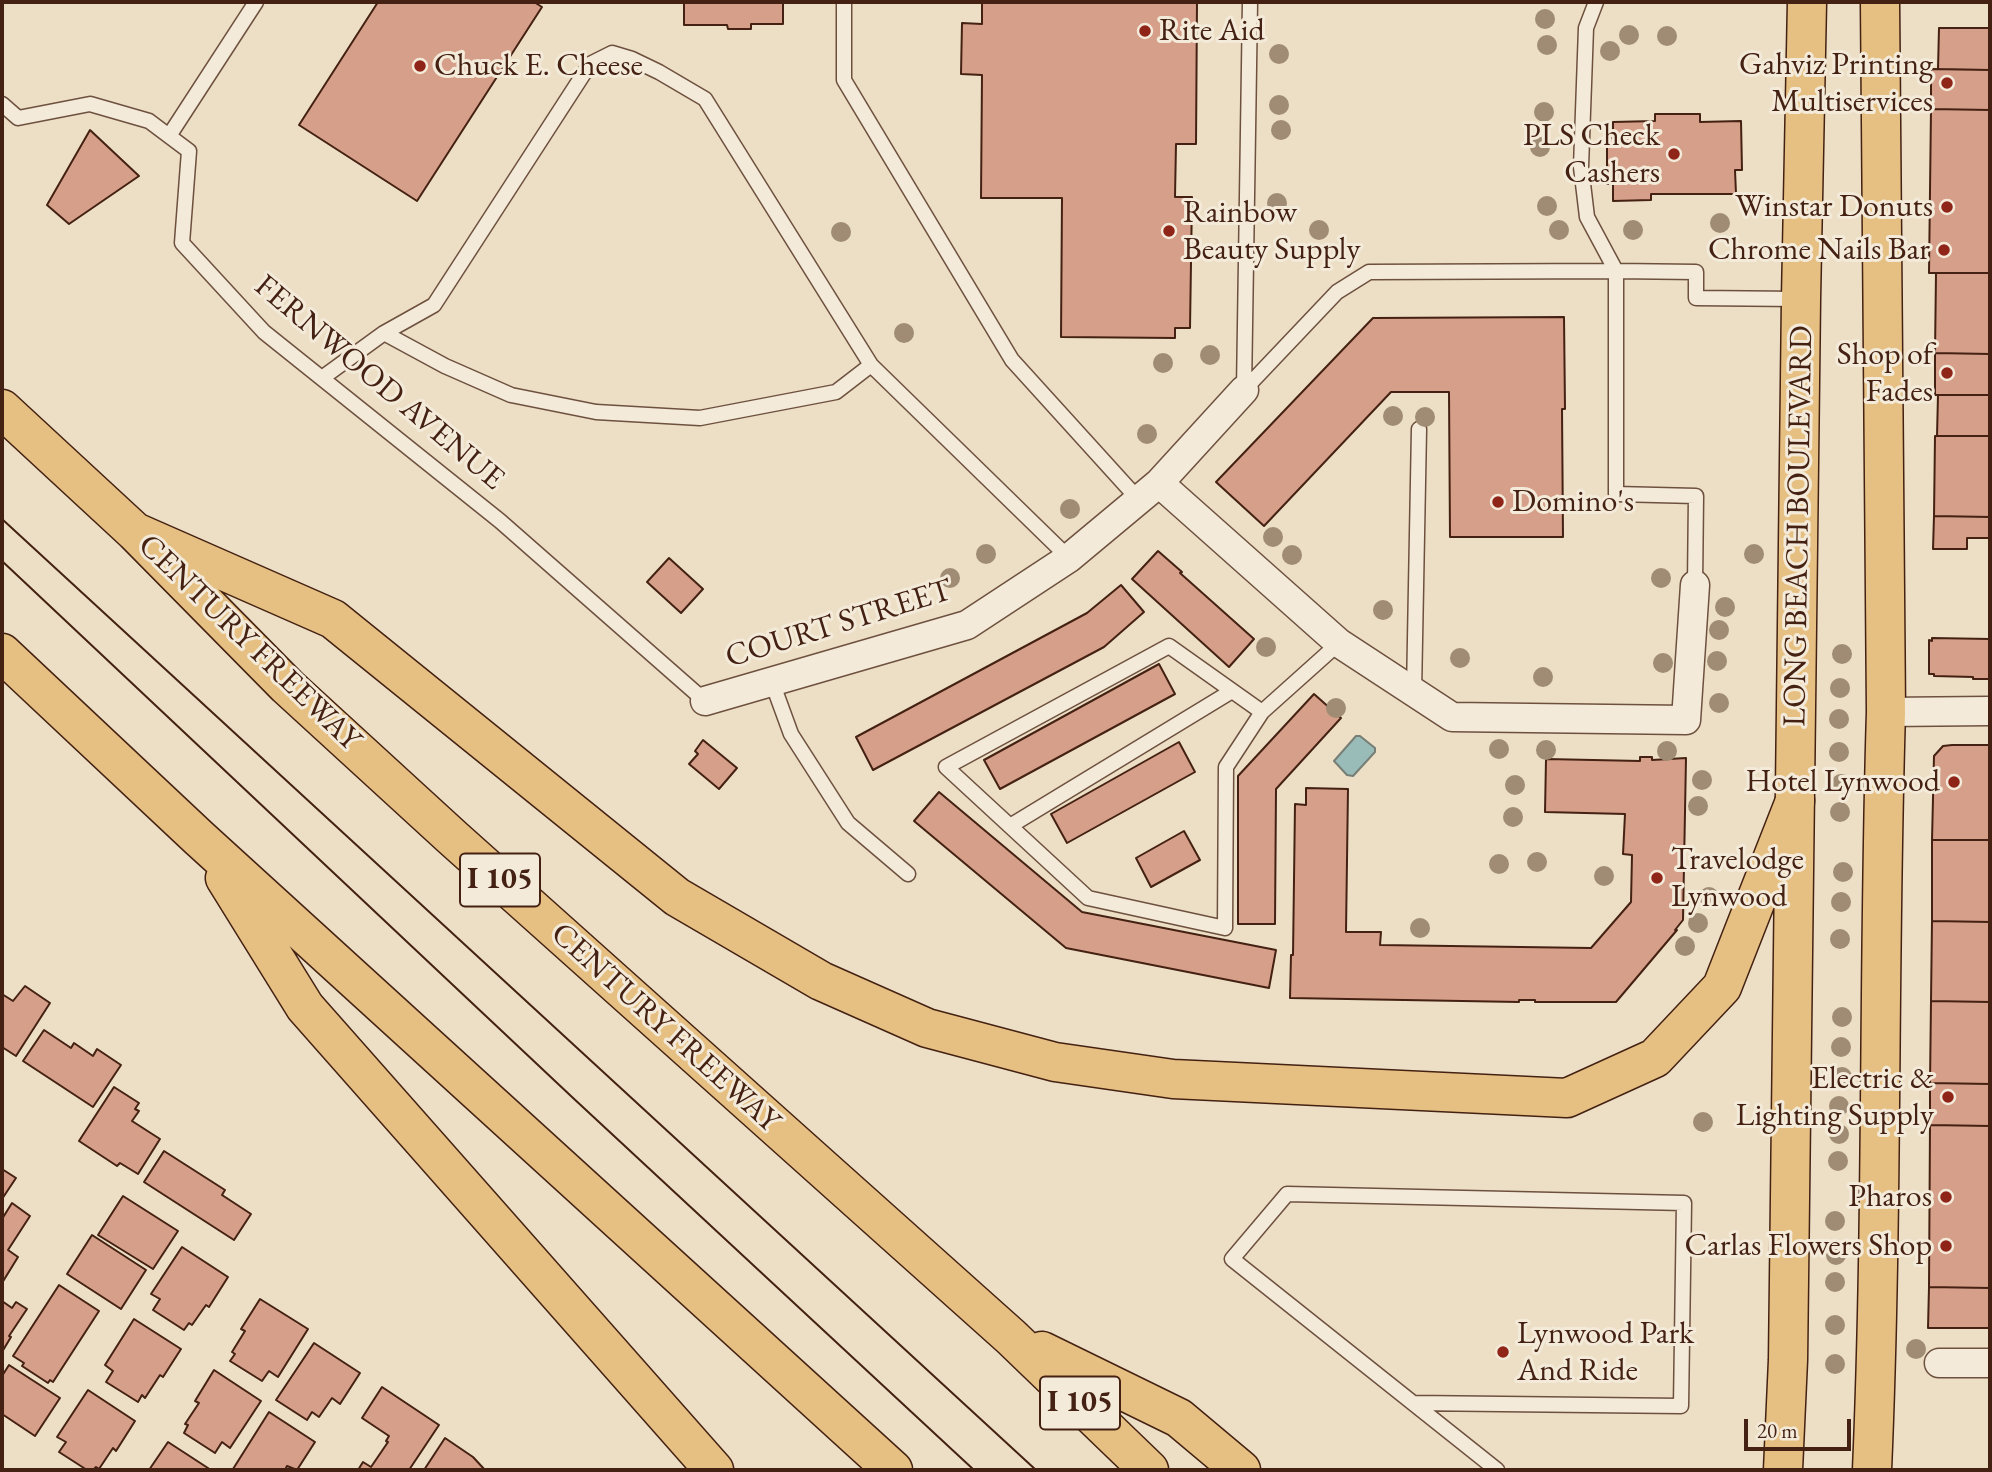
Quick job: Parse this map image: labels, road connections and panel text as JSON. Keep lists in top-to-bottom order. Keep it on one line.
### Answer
{"streets":{"main road":["LONG BEACH BOULEVARD","CENTURY FREEWAY","I 105"],"street":["COURT STREET"],"lane":["FERNWOOD AVENUE"]},"crossings":[["FERNWOOD AVENUE","COURT STREET"]],"places":["Rite Aid","Chuck E. Cheese","Gahviz Printing Multiservices","PLS Check Cashers","Winstar Donuts","Rainbow Beauty Supply","Chrome Nails Bar","Shop of Fades","Domino's","Hotel Lynwood","Travelodge Lynwood","Electric & Lighting Supply","Pharos","Carlas Flowers Shop","Lynwood Park And Ride"],"scale_bar":"20 m"}
